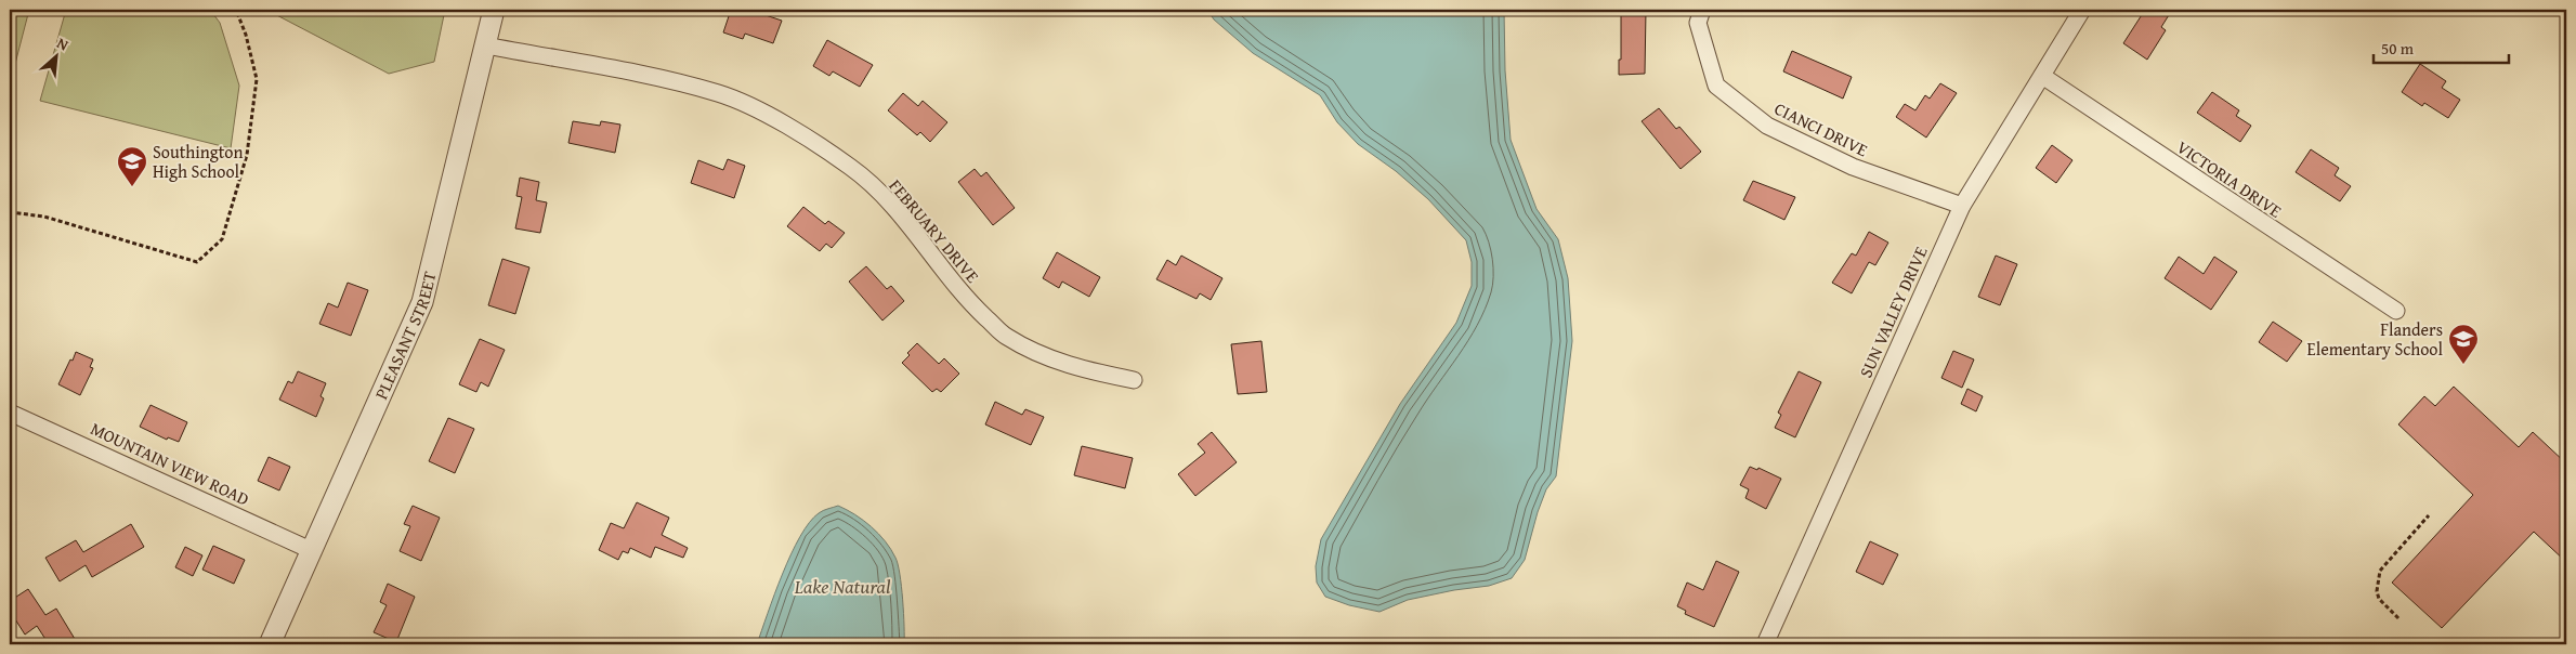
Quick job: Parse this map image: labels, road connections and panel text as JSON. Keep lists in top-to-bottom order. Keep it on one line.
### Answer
{"streets":{"street":["CIANCI DRIVE","VICTORIA DRIVE","FEBRUARY DRIVE","SUN VALLEY DRIVE","PLEASANT STREET","MOUNTAIN VIEW ROAD"]},"crossings":[["CIANCI DRIVE","SUN VALLEY DRIVE"],["VICTORIA DRIVE","SUN VALLEY DRIVE"],["FEBRUARY DRIVE","PLEASANT STREET"],["PLEASANT STREET","MOUNTAIN VIEW ROAD"]],"water":["Lake Natural"],"places":{"school or university":["Southington High School","Flanders Elementary School"]},"scale_bar":"50 m","north":"top right"}
